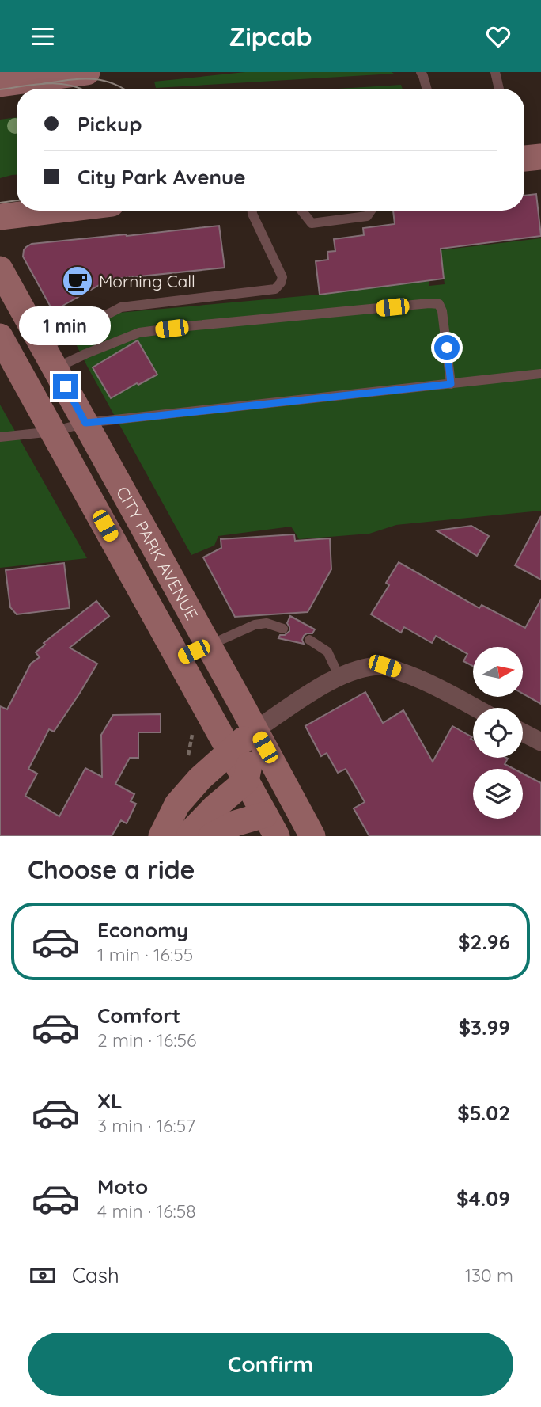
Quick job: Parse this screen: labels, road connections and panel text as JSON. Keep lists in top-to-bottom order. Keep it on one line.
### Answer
{"streets":{"main road":["CITY PARK AVENUE"]},"places":{"cafe":["Morning Call"]},"north":"right","page":{"header":"Zipcab","banner":["Pickup","City Park Avenue"],"bubble":"1 min","heading":"Choose a ride","list":[{"name":"Economy","note":"1 min · 16:55","value":"$2.96"},{"name":"Comfort","note":"2 min · 16:56","value":"$3.99"},{"name":"XL","note":"3 min · 16:57","value":"$5.02"},{"name":"Moto","note":"4 min · 16:58","value":"$4.09"}],"pay":["Cash","130 m"],"buttons":"Confirm"}}
